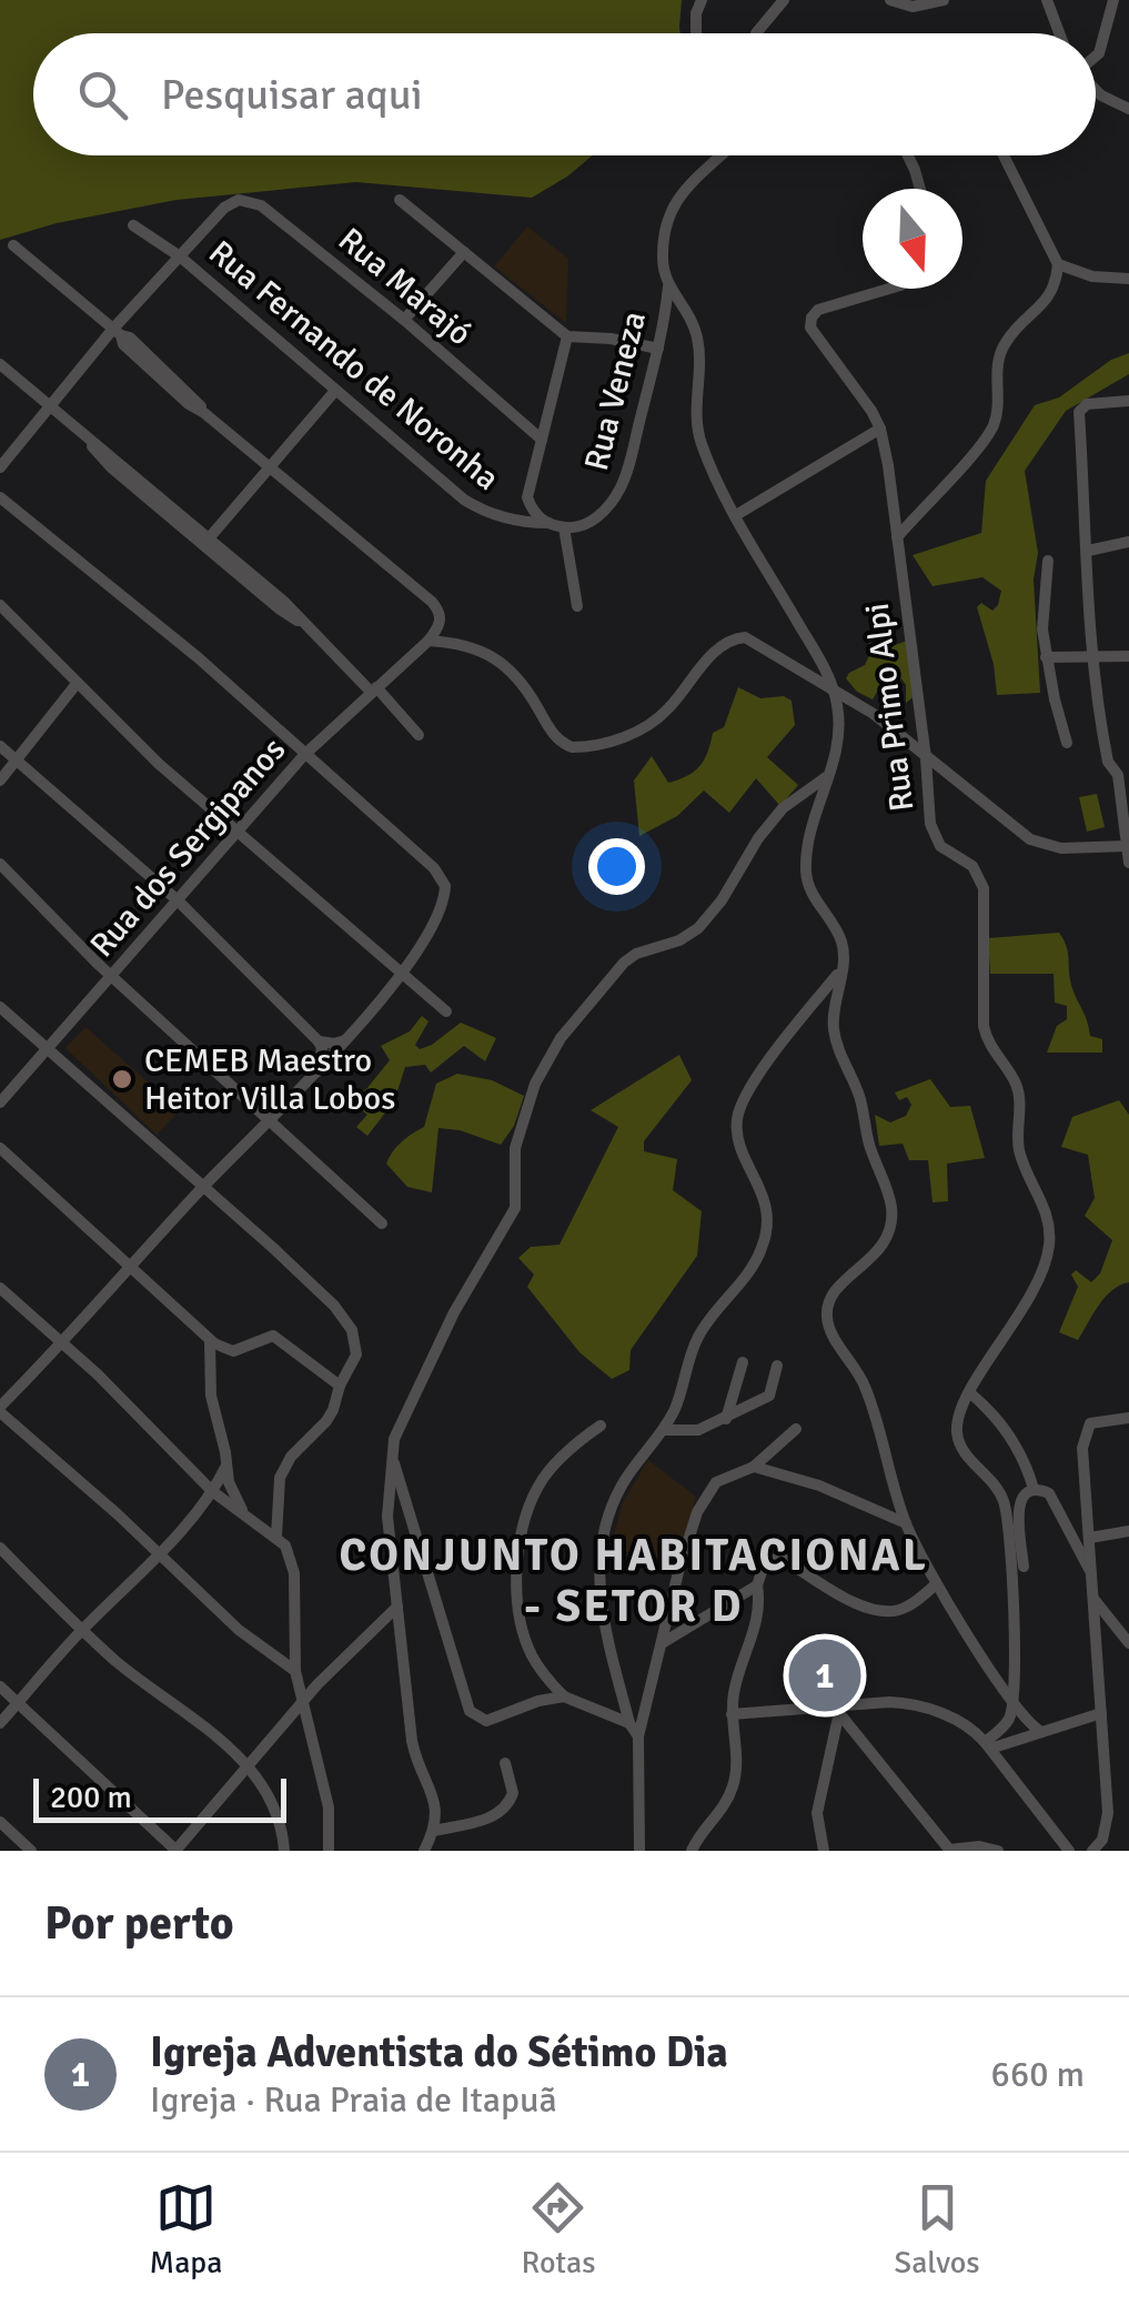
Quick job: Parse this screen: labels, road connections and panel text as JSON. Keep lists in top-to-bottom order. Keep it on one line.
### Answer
{"streets":{"street":["Rua Marajó","Rua Fernando de Noronha","Rua Veneza","Rua Primo Alpi","Rua dos Sergipanos"]},"crossings":[["Rua Marajó","Rua Fernando de Noronha"],["Rua Marajó","Rua Veneza"],["Rua Fernando de Noronha","Rua Veneza"]],"districts":["CONJUNTO HABITACIONAL - SETOR D"],"places":["CEMEB Maestro Heitor Villa Lobos"],"scale_bar":"200 m","north":"bottom","page":{"search":"Pesquisar aqui","pins":"1","scale":"200 m","heading":"Por perto","list":[{"mark":"1","name":"Igreja Adventista do Sétimo Dia","note":"Igreja · Rua Praia de Itapuã","value":"660 m"}],"nav":["Mapa","Rotas","Salvos"]}}
